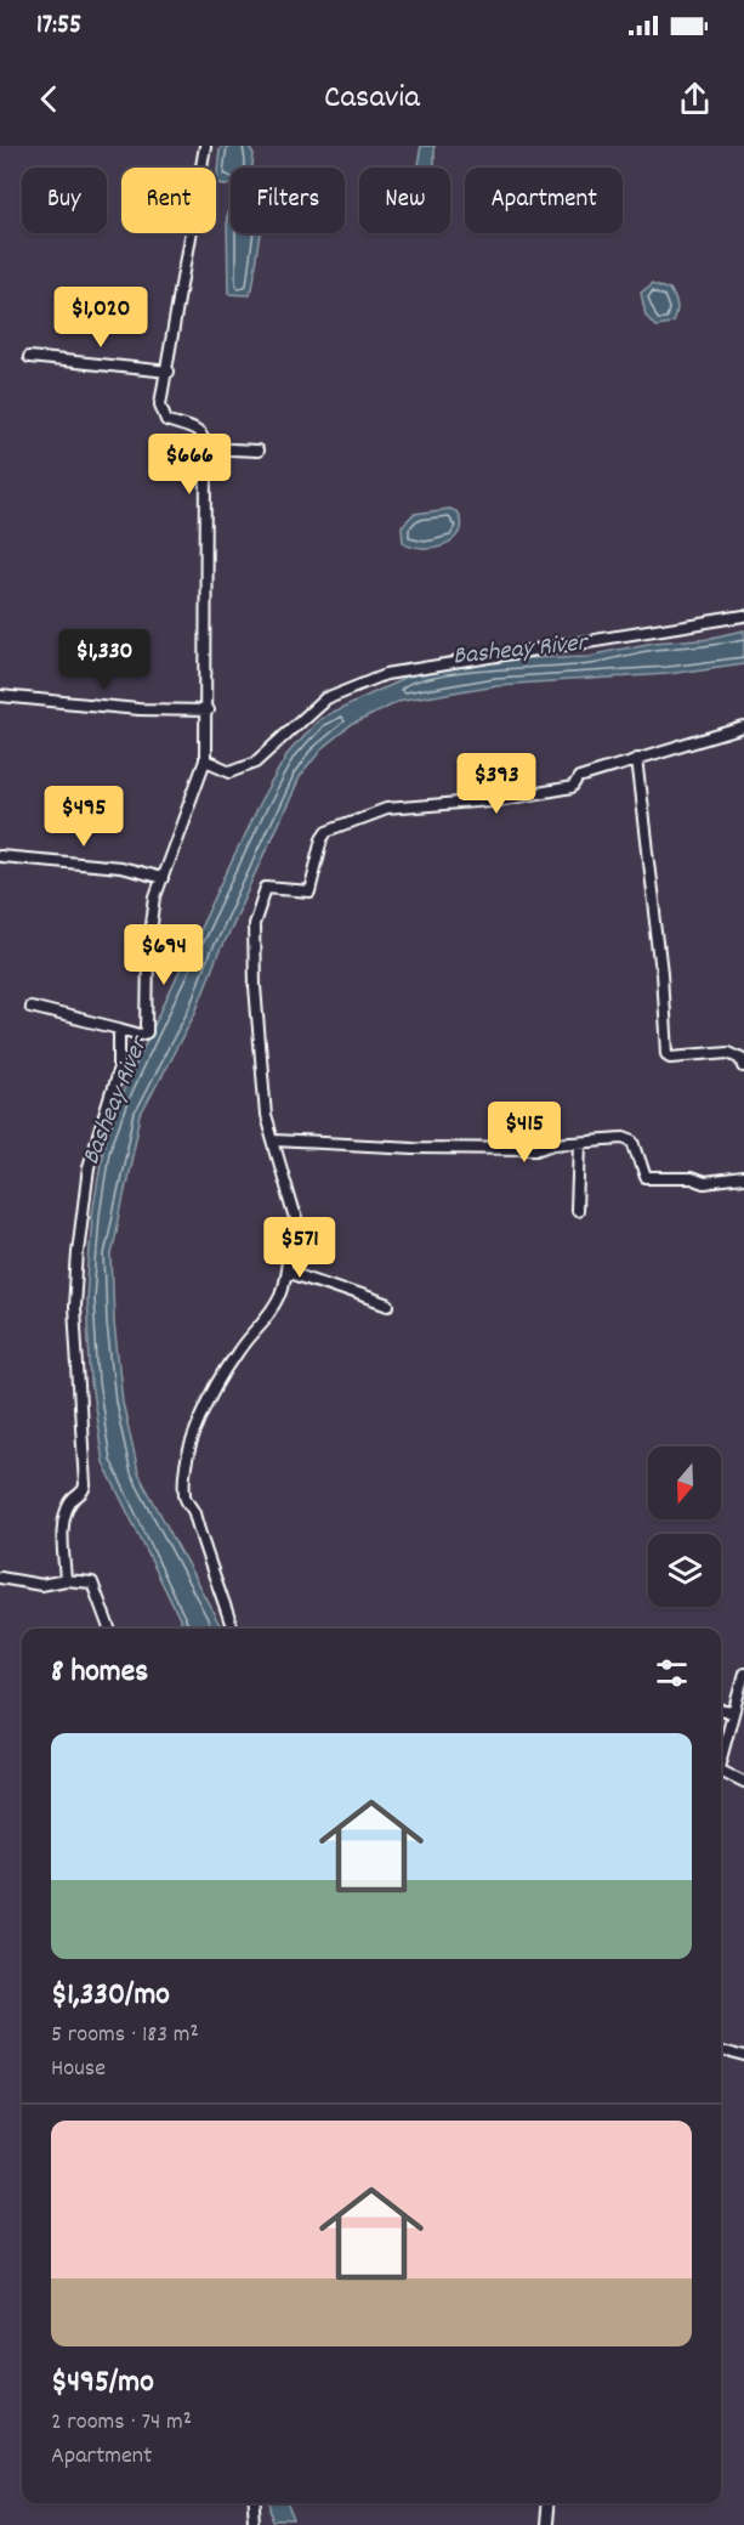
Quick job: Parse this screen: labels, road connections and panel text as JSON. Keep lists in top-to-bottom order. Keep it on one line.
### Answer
{"water":["Basheay River"],"north":"bottom","page":{"status":"17:55","header":"Casavia","chip":["Buy","Rent","Filters","New","Apartment"],"price":["$1,020","$666","$1,330","$393","$495","$694","$415","$571"],"heading":"8 homes","list":[{"name":"$1,330/mo","note":"5 rooms · 183 m² · House"},{"name":"$495/mo","note":"2 rooms · 74 m² · Apartment"}]}}
